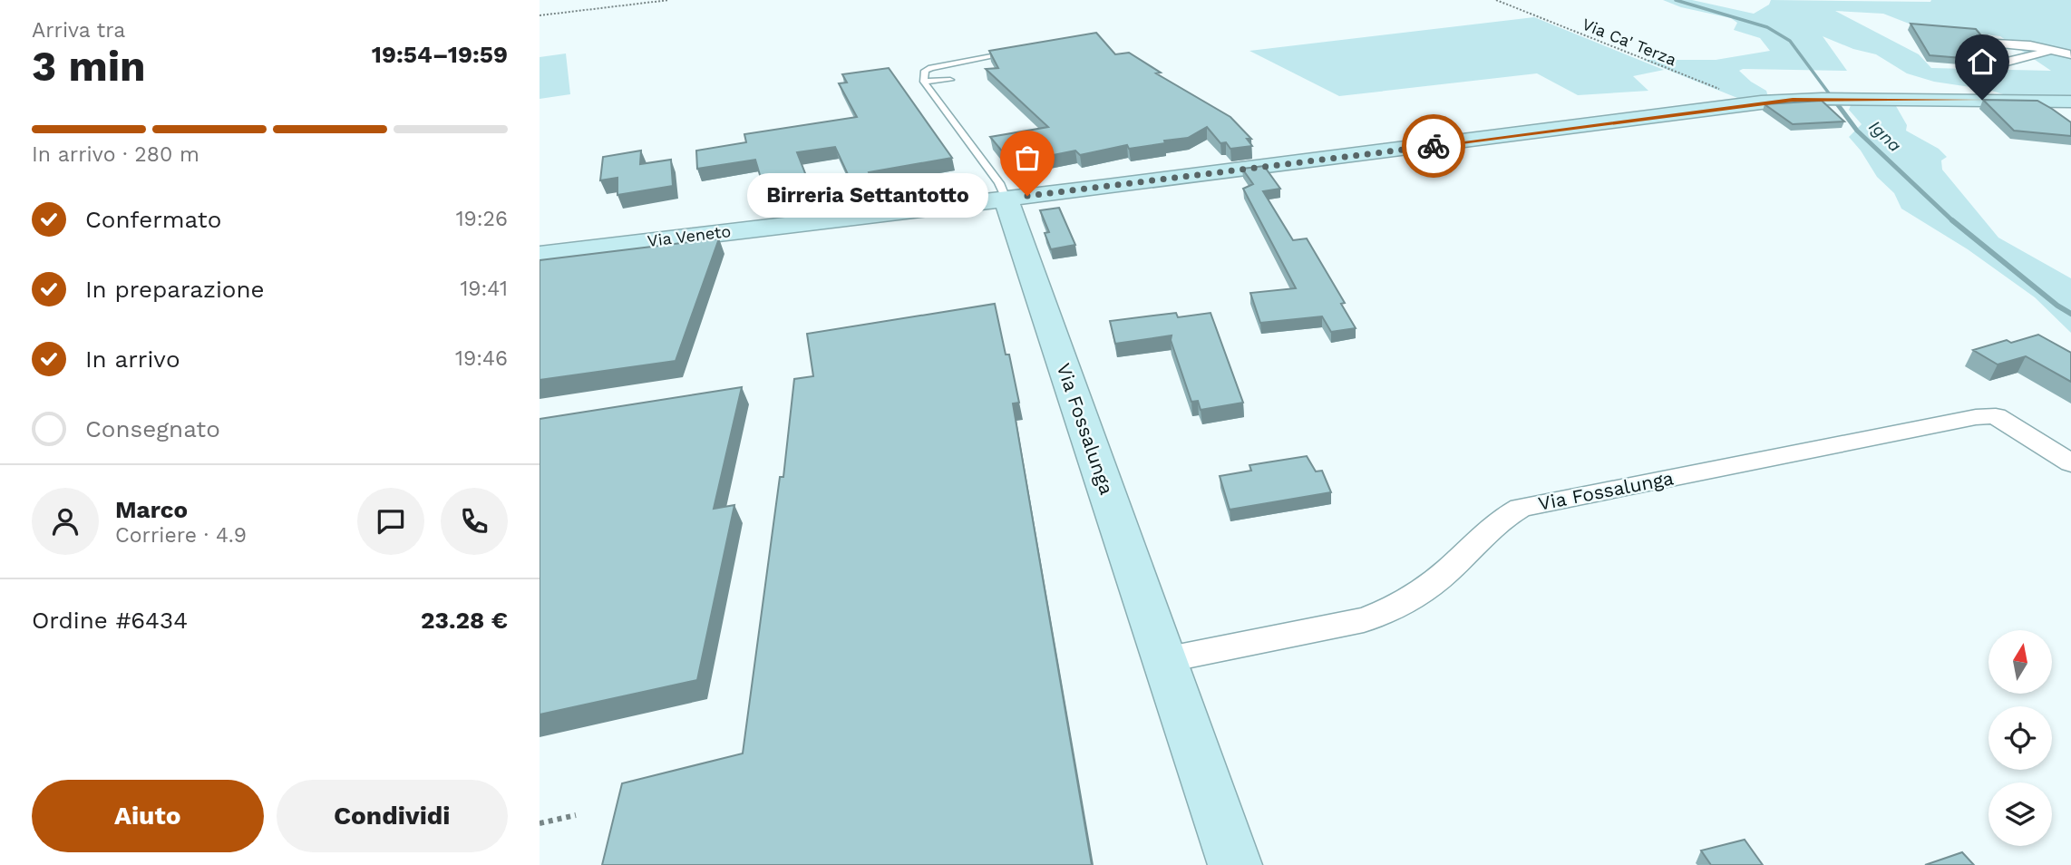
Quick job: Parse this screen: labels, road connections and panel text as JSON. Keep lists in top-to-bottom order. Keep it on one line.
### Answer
{"streets":{"street":["Via Veneto","Via Fossalunga"],"path":["Via Ca' Terza"]},"crossings":[["Via Ca' Terza","Via Veneto"],["Via Veneto","Via Fossalunga"]],"water":["Igna"],"places":["Birreria Settantotto"],"north":"top","page":{"heading":["3 min","Arriva tra","19:54–19:59"],"panel":["Marco","Corriere · 4.9","Ordine #6434","23.28 €"],"bar":"In arrivo · 280 m","bubble":"Birreria Settantotto","list":[["Confermato","19:26"],["In preparazione","19:41"],["In arrivo","19:46"],"Consegnato"],"buttons":["Aiuto","Condividi"]}}
